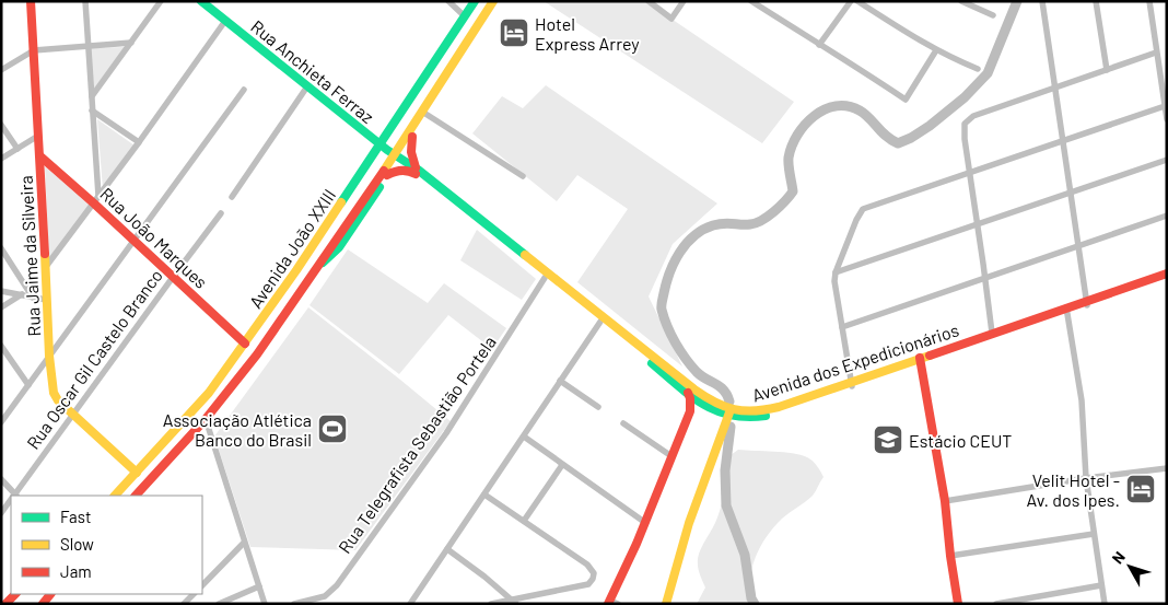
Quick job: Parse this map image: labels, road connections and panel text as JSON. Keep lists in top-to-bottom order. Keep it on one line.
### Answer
{"streets":{"main road":["Rua Anchieta Ferraz","Rua João Marques","Avenida João XXIII","Rua Jaime da Silveira","Avenida dos Expedicionários"],"street":["Rua Oscar Gil Castelo Branco","Rua Telegrafista Sebastião Portela"]},"crossings":[["Rua Anchieta Ferraz","Avenida João XXIII"],["Rua Anchieta Ferraz","Avenida dos Expedicionários"],["Rua João Marques","Avenida João XXIII"],["Rua João Marques","Rua Jaime da Silveira"],["Rua João Marques","Rua Oscar Gil Castelo Branco"],["Avenida João XXIII","Rua Jaime da Silveira"],["Avenida João XXIII","Avenida dos Expedicionários"],["Rua Jaime da Silveira","Rua Oscar Gil Castelo Branco"],["Avenida dos Expedicionários","Rua Telegrafista Sebastião Portela"]],"places":{"hotel":["Hotel Express Arrey","Velit Hotel - Av. dos Ipes."],"sports":["Associação Atlética Banco do Brasil"],"school or university":["Estácio CEUT"]},"legend":["Fast","Slow","Jam"],"north":"top left"}
